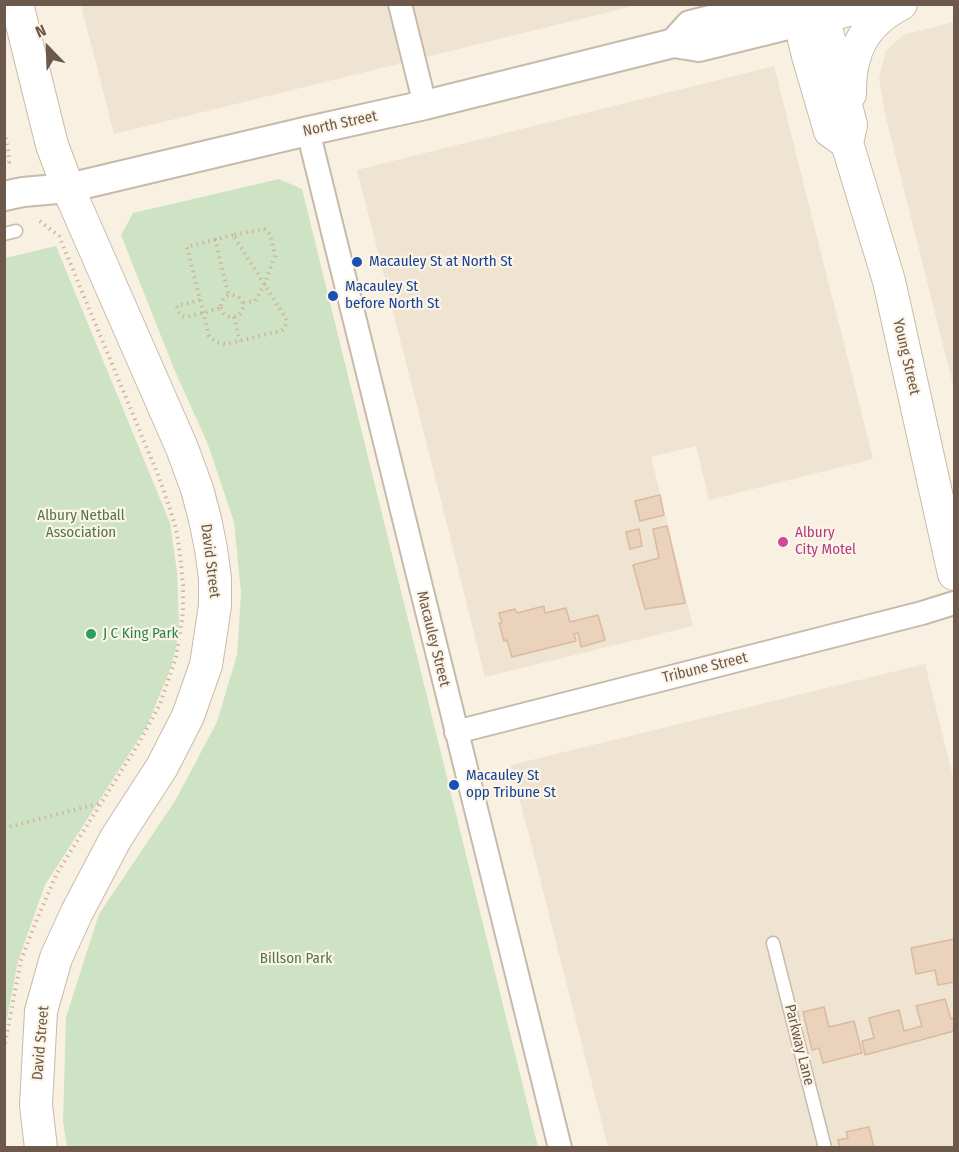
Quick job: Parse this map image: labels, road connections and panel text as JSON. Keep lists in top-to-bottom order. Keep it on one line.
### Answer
{"streets":{"main road":["North Street","Young Street","David Street"],"street":["Macauley Street","Tribune Street"],"lane":["Parkway Lane"]},"crossings":[["North Street","Young Street"],["North Street","David Street"],["North Street","Macauley Street"],["Macauley Street","Tribune Street"]],"parks":["Albury Netball Association","Billson Park"],"places":["Macauley St at North St","Macauley St before North St","Albury City Motel","J C King Park","Macauley St opp Tribune St"],"north":"top left"}
